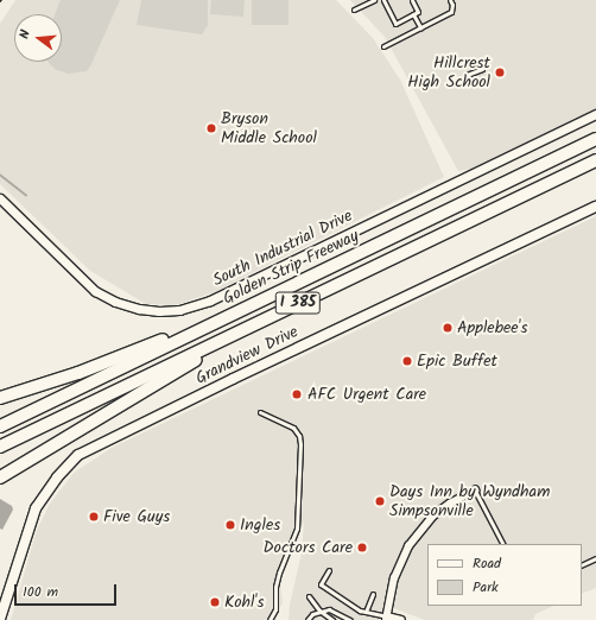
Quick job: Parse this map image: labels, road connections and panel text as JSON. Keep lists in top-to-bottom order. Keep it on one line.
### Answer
{"streets":{"highway":["Golden Strip Freeway","I 385"],"main road":["Grandview Drive"],"street":["South Industrial Drive"]},"places":["Hillcrest High School","Bryson Middle School","Applebee's","Epic Buffet","AFC Urgent Care","Days Inn by Wyndham Simpsonville","Five Guys","Ingles","Doctors Care","Kohl's"],"legend":["Road","Park"],"scale_bar":"100 m","north":"left"}
